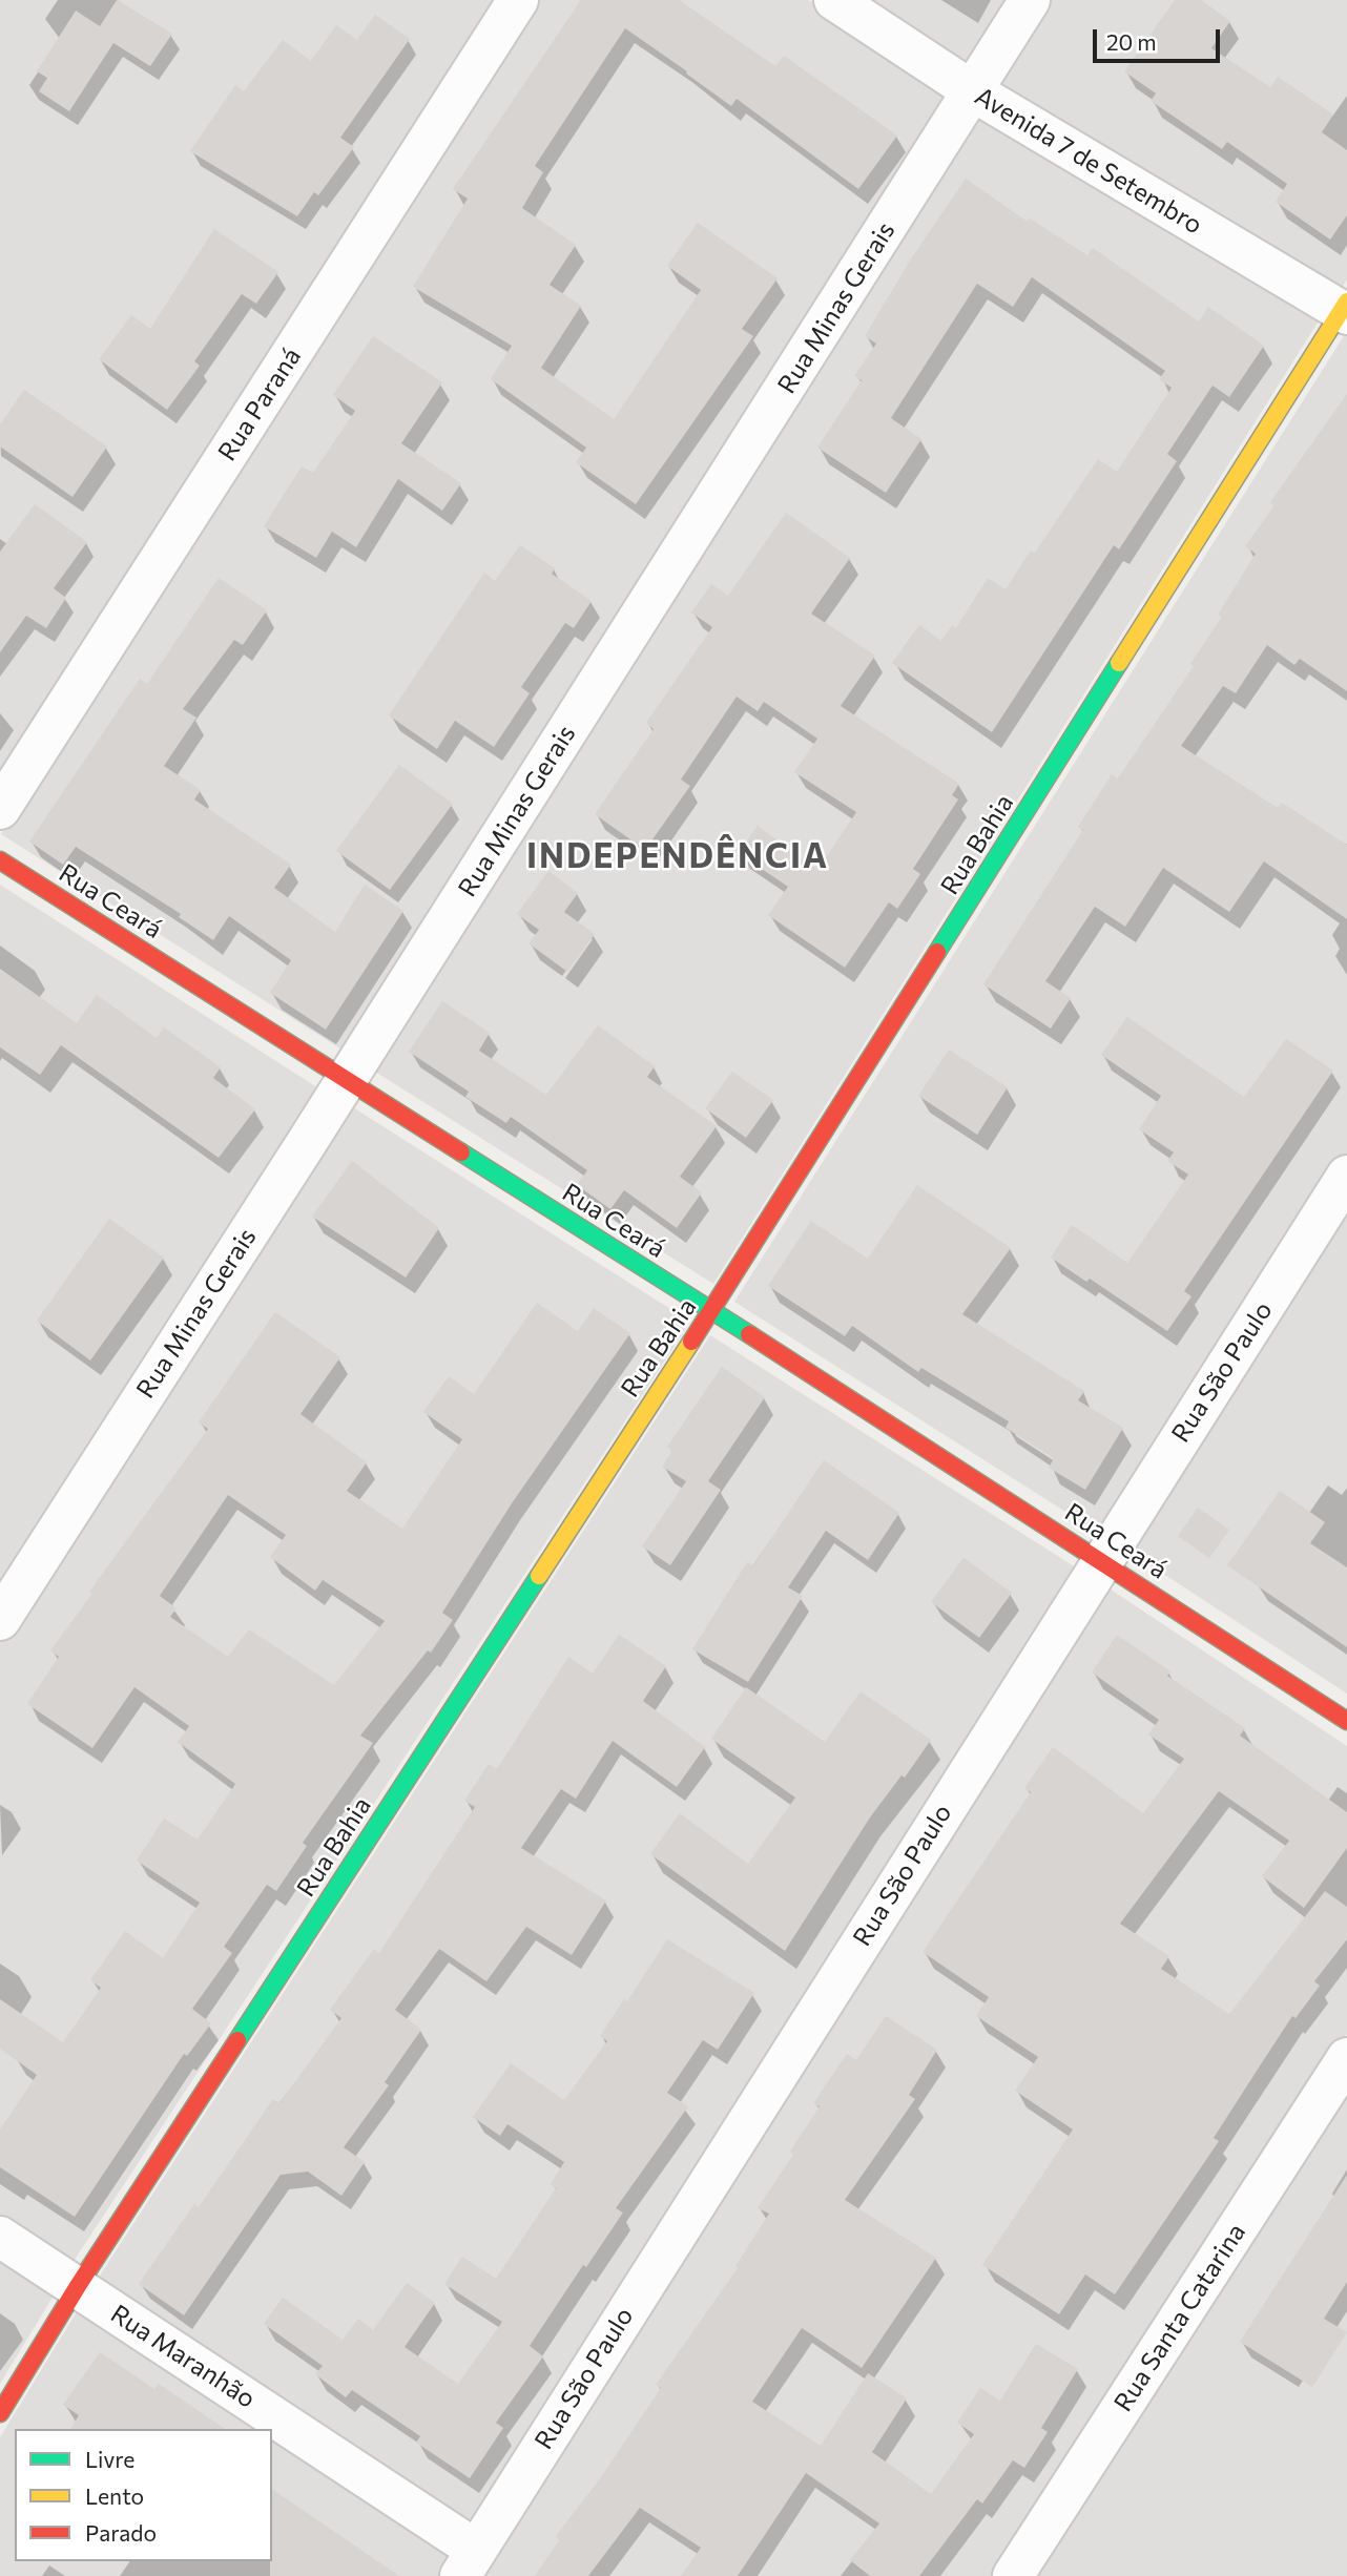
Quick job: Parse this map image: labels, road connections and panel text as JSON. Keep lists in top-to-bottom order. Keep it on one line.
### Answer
{"streets":{"street":["Avenida 7 de Setembro","Rua Minas Gerais","Rua Paraná","Rua Bahia","Rua Ceará","Rua São Paulo","Rua Santa Catarina","Rua Maranhão"]},"crossings":[["Avenida 7 de Setembro","Rua Minas Gerais"],["Avenida 7 de Setembro","Rua Bahia"],["Rua Minas Gerais","Rua Ceará"],["Rua Bahia","Rua Ceará"],["Rua Bahia","Rua Maranhão"],["Rua Ceará","Rua São Paulo"],["Rua São Paulo","Rua Maranhão"]],"districts":["INDEPENDÊNCIA"],"legend":["Livre","Lento","Parado"],"scale_bar":"20 m"}
